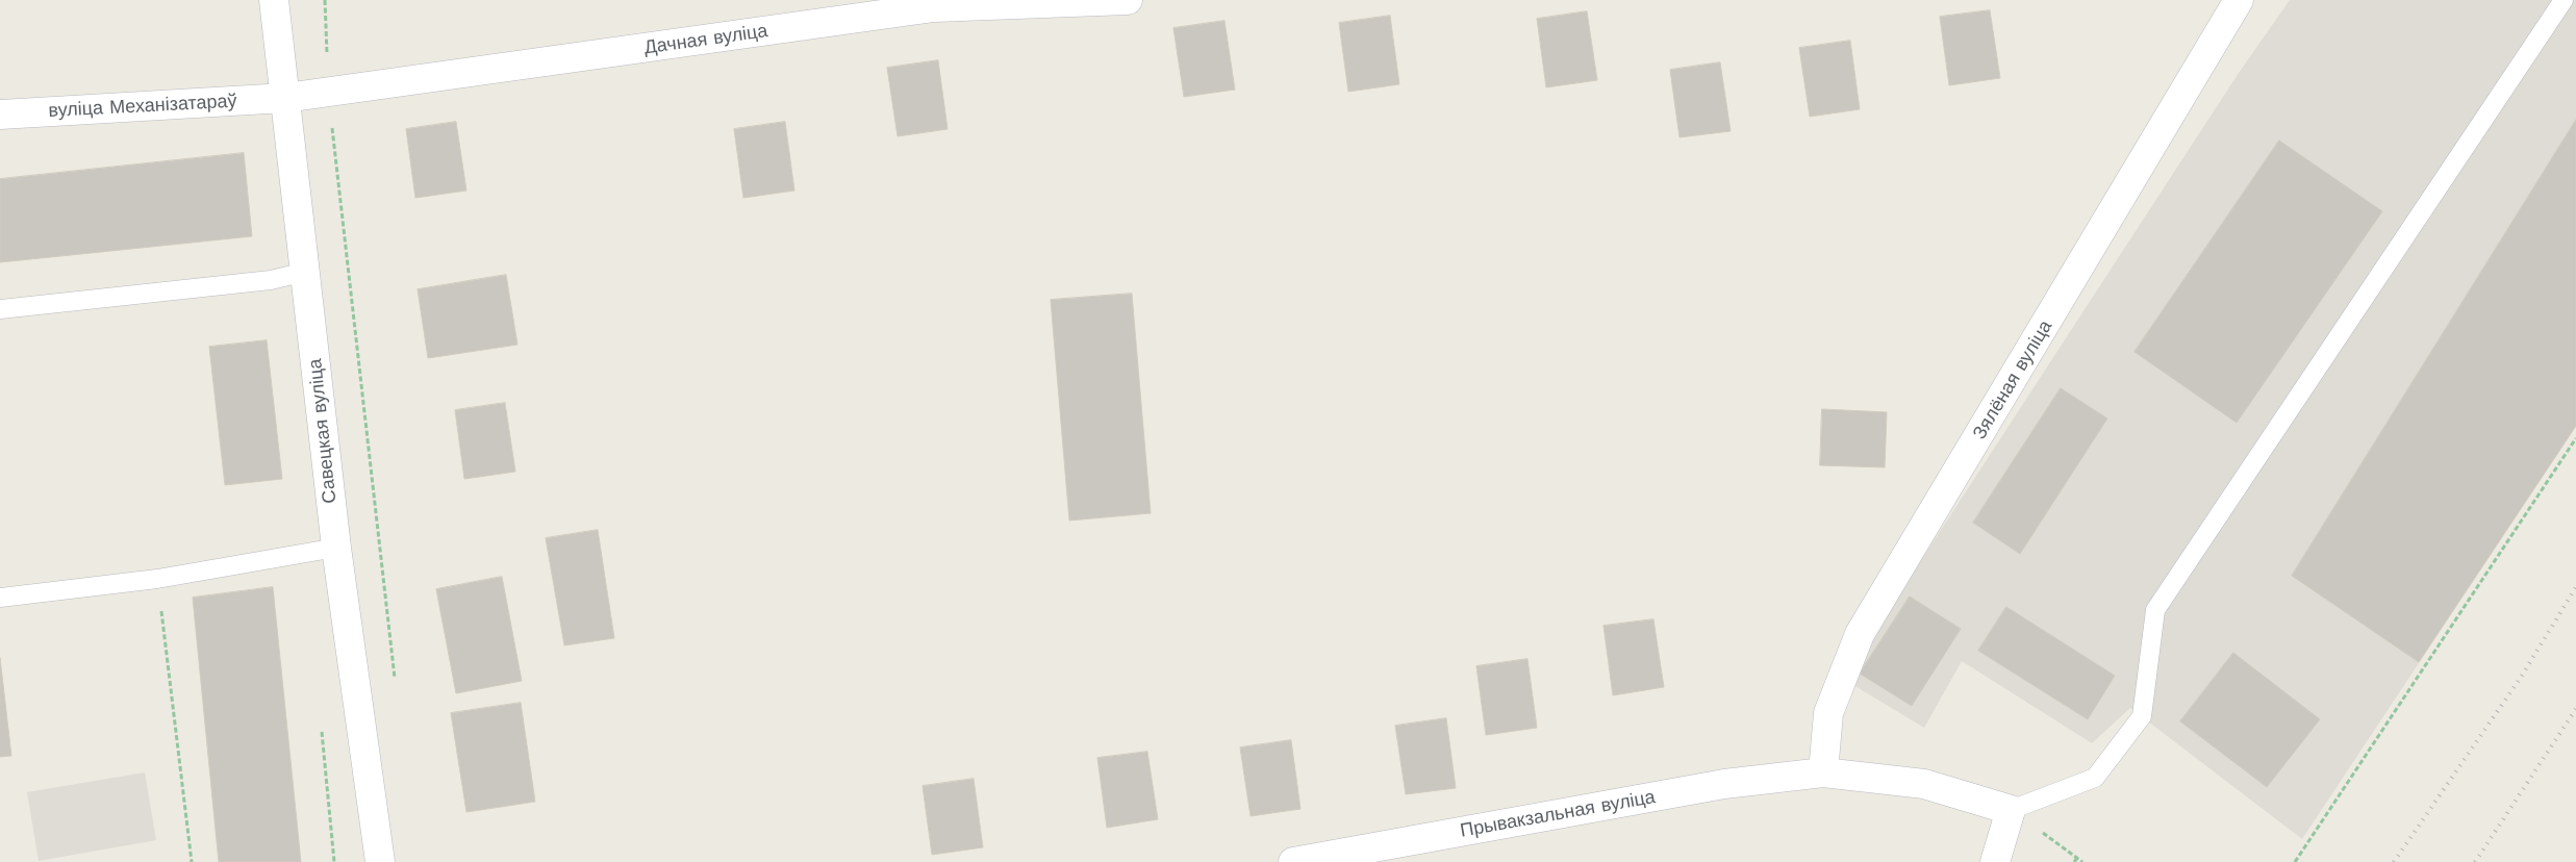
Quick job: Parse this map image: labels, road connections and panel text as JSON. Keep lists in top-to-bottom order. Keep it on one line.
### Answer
{"streets":{"street":["Дачная вуліца","вуліца Механізатараў","Зялёная вуліца","Савецкая вуліца","Прывакзальная вуліца"]},"crossings":[["Дачная вуліца","вуліца Механізатараў"],["Дачная вуліца","Савецкая вуліца"],["вуліца Механізатараў","Савецкая вуліца"],["Зялёная вуліца","Прывакзальная вуліца"]]}
